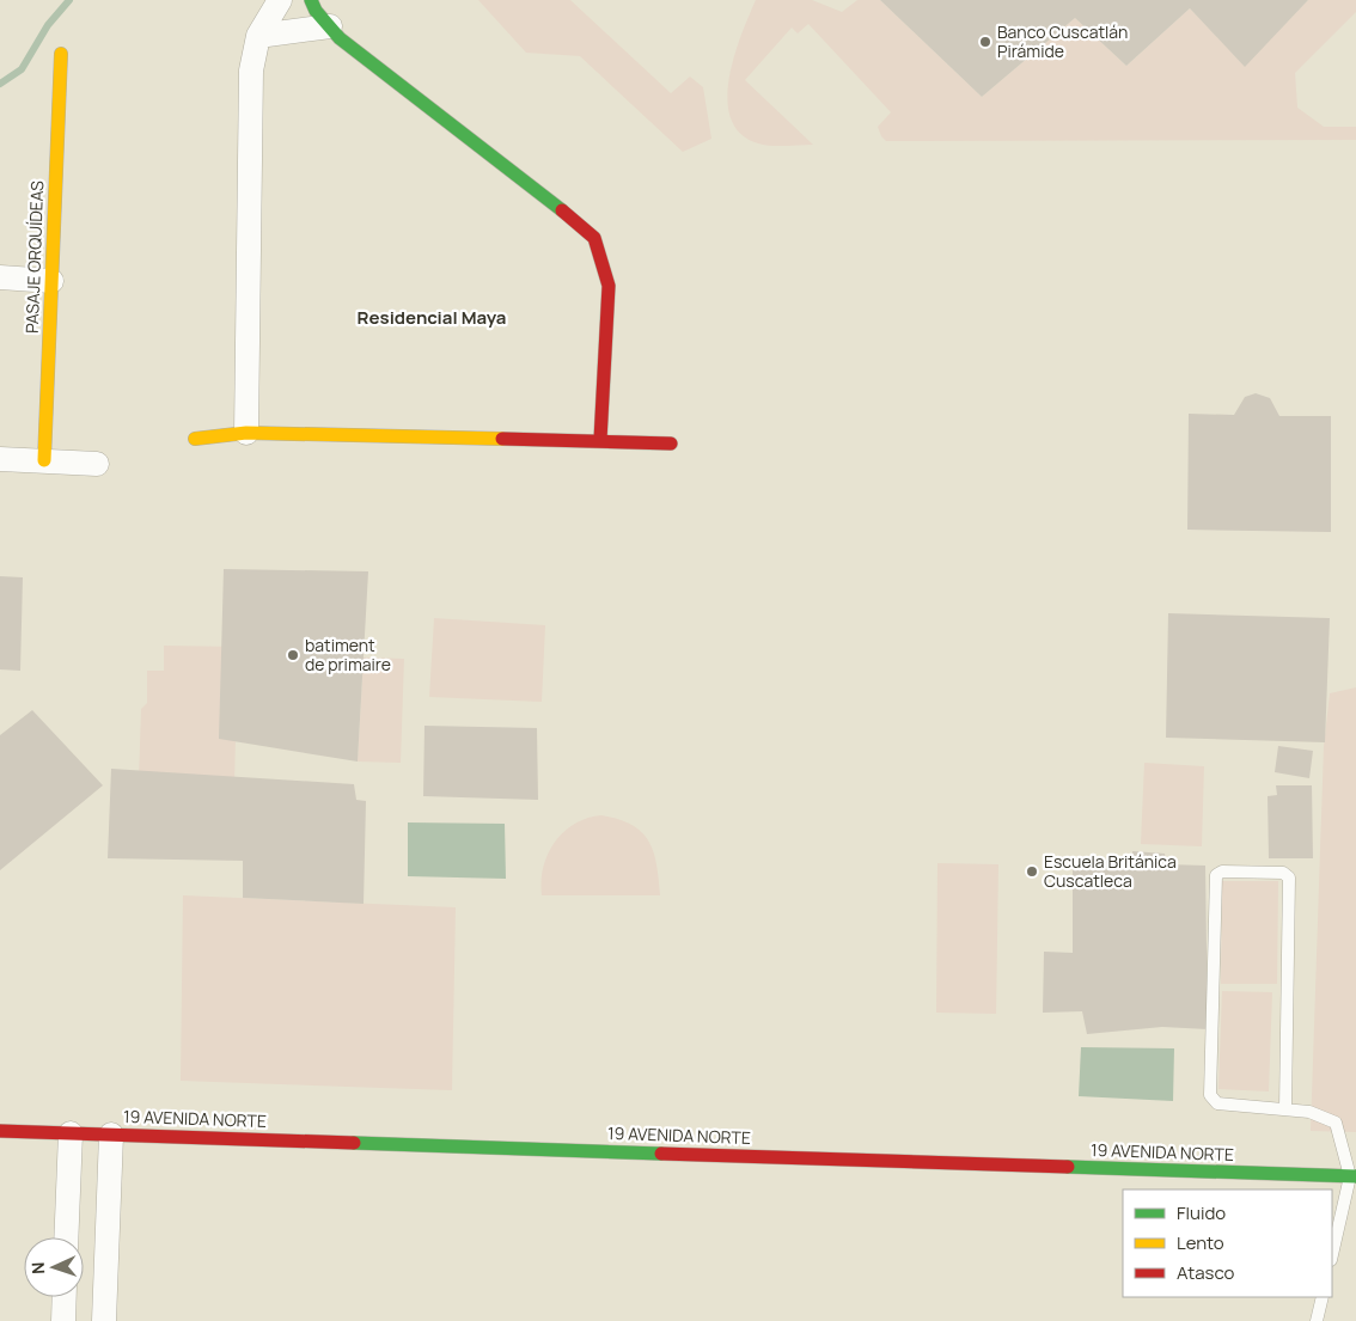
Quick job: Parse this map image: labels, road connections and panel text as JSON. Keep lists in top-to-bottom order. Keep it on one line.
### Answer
{"streets":{"street":["PASAJE ORQUÍDEAS","19 AVENIDA NORTE"]},"districts":["Residencial Maya"],"places":["Banco Cuscatlán Pirámide","batiment de primaire","Escuela Británica Cuscatleca"],"legend":["Fluido","Lento","Atasco"],"north":"left"}
